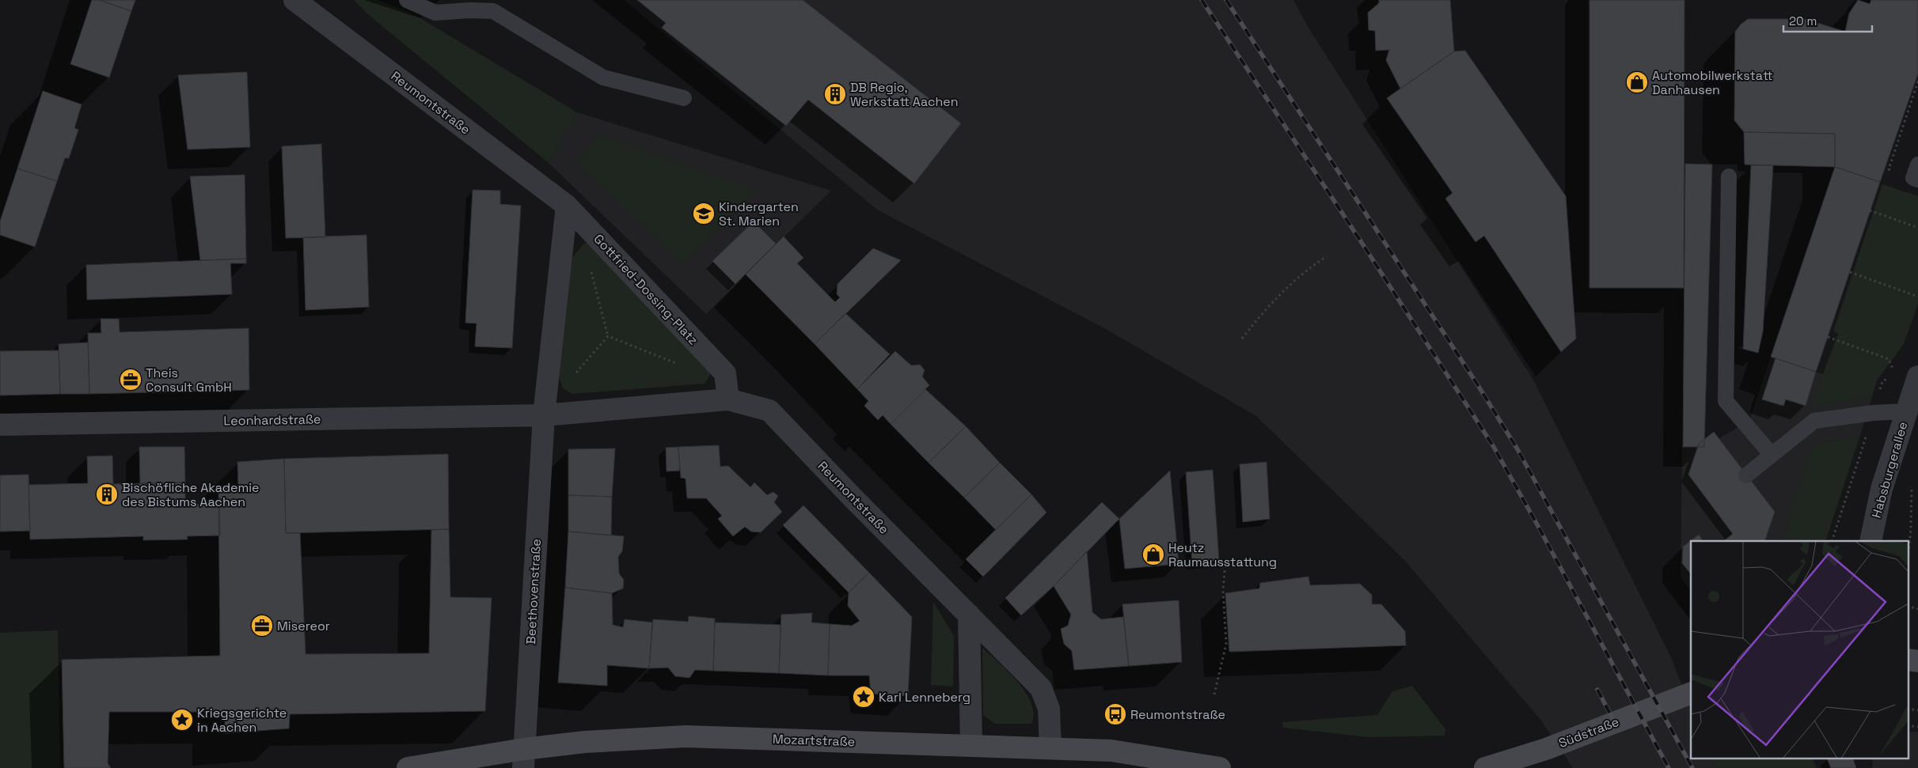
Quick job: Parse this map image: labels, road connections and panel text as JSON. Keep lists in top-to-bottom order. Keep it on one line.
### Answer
{"streets":{"main road":["Südstraße","Mozartstraße"],"street":["Reumontstraße","Gottfried-Dossing-Platz","Leonhardstraße","Habsburgerallee","Beethovenstraße"]},"crossings":[["Reumontstraße","Gottfried-Dossing-Platz"],["Reumontstraße","Mozartstraße"],["Leonhardstraße","Beethovenstraße"],["Beethovenstraße","Mozartstraße"]],"places":{"shop":["Automobilwerkstatt Danhausen","Heutz Raumausstattung"],"building":["DB Regio, Werkstatt Aachen","Bischöfliche Akademie des Bistums Aachen"],"school or university":["Kindergarten St. Marien"],"office":["Theis Consult GmbH","Misereor"],"place":["Karl Lenneberg","Kriegsgerichte in Aachen"],"bus stop":["Reumontstraße"]},"scale_bar":"20 m"}
